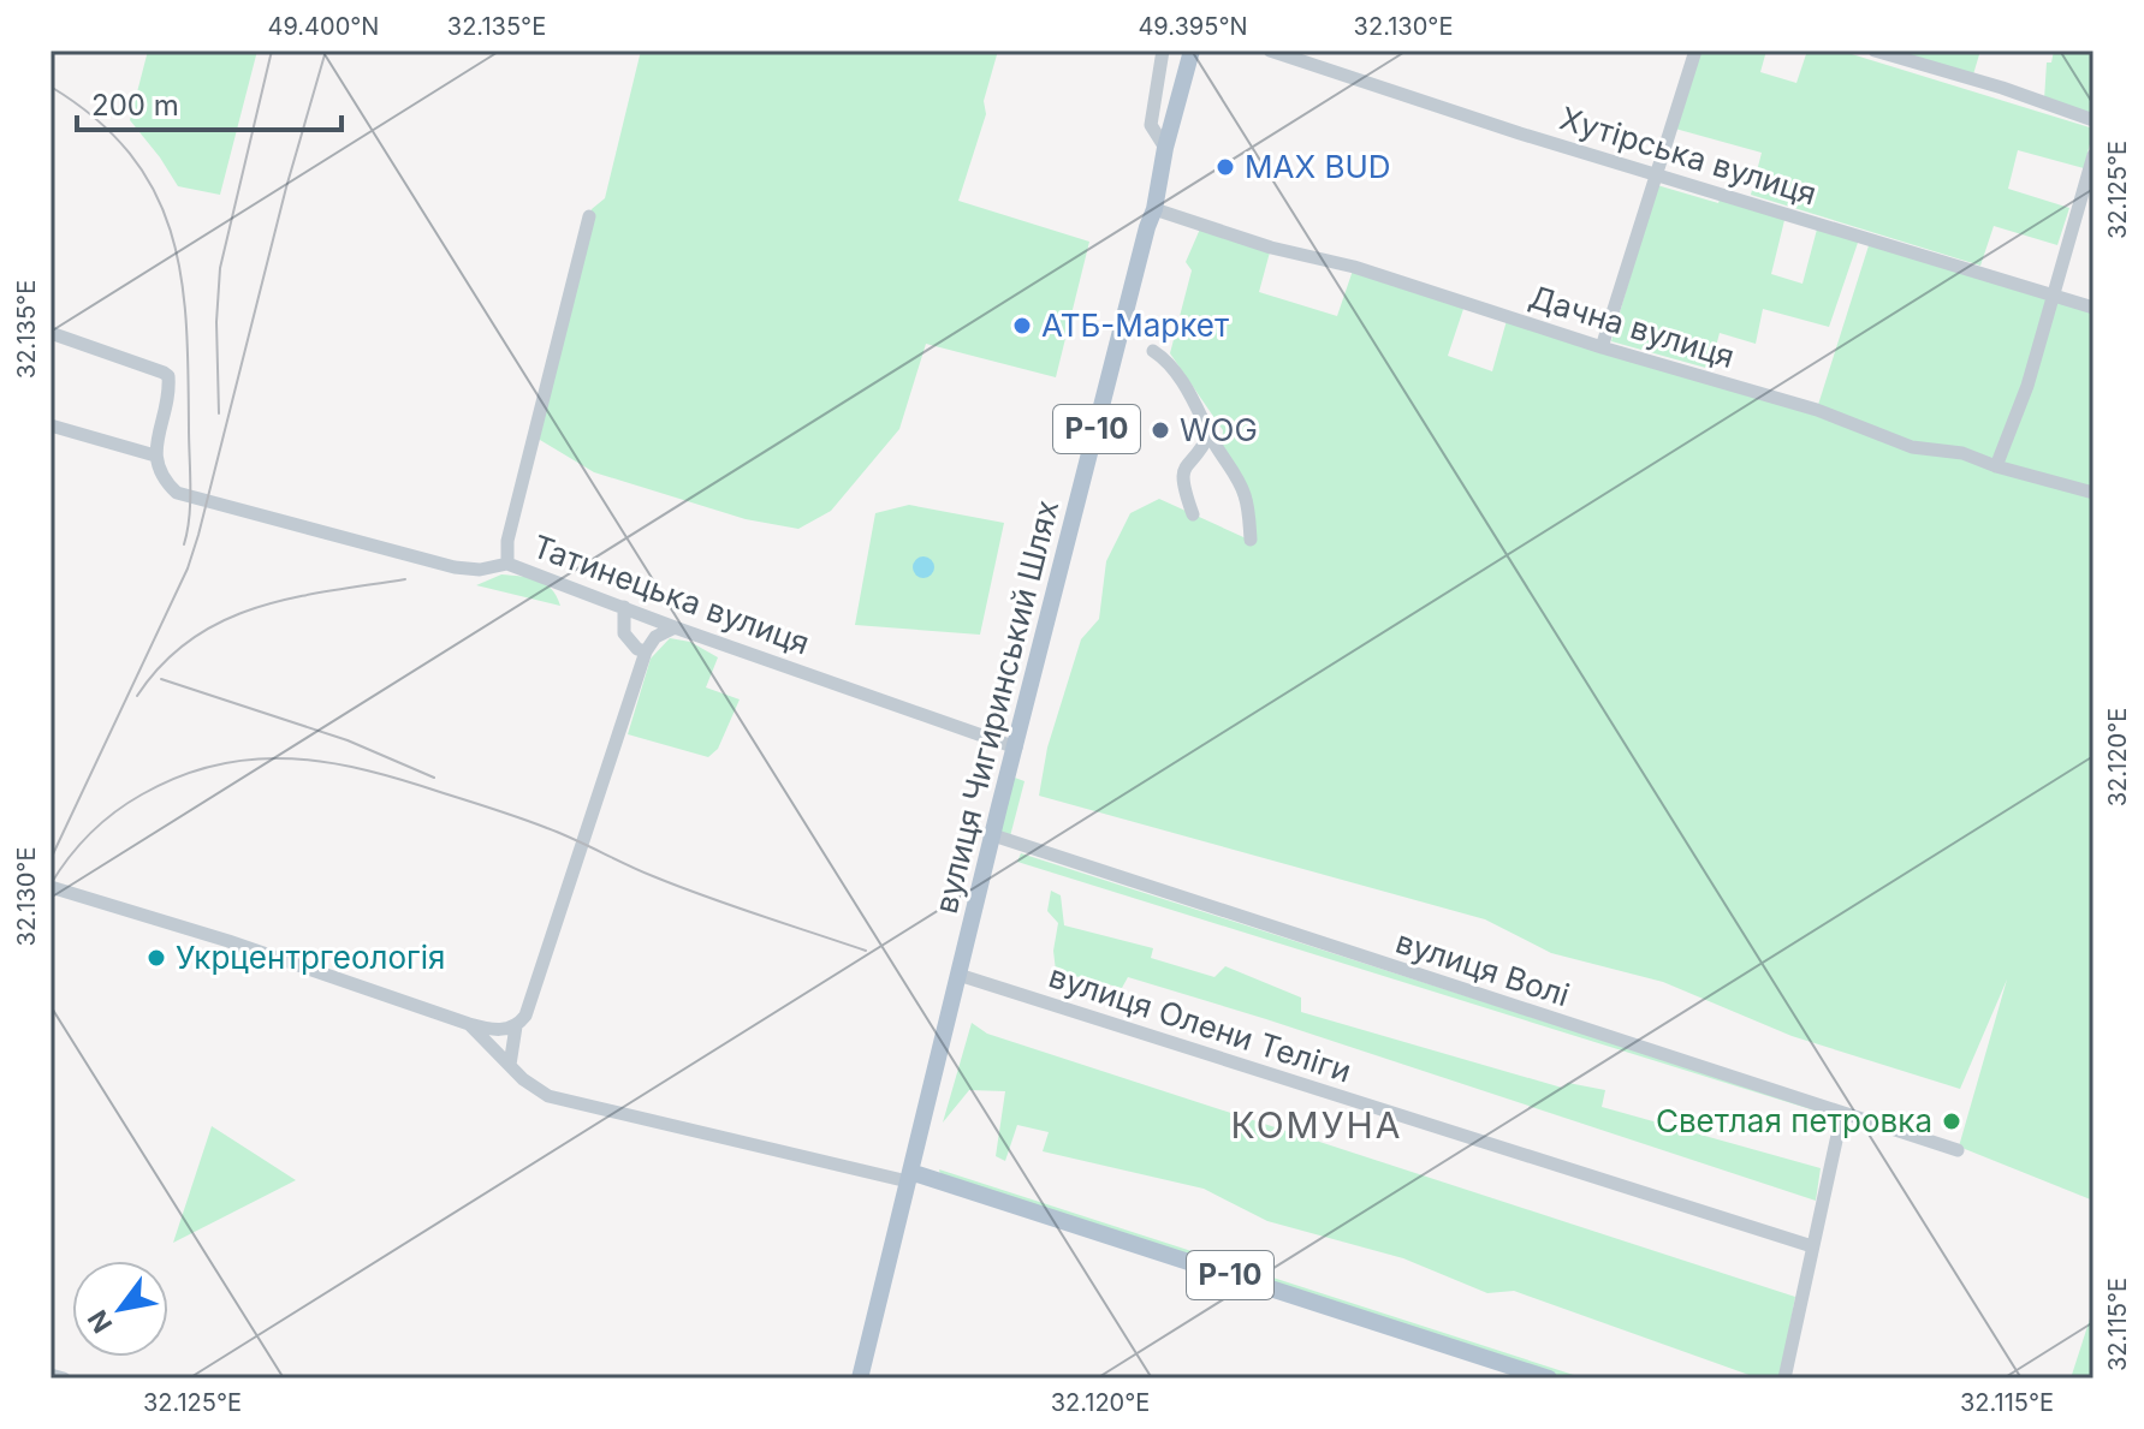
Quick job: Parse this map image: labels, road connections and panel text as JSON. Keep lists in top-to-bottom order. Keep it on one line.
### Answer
{"streets":{"main road":["Р-10","вулиця Чигиринський Шлях"],"street":["Хутірська вулиця","Дачна вулиця","Татинецька вулиця","вулиця Волі","вулиця Олени Теліги"]},"crossings":[["Дачна вулиця","вулиця Чигиринський Шлях"],["Р-10","вулиця Чигиринський Шлях"],["Татинецька вулиця","вулиця Чигиринський Шлях"],["вулиця Чигиринський Шлях","вулиця Волі"],["вулиця Чигиринський Шлях","вулиця Олени Теліги"]],"districts":["КОМУНА"],"places":["MAX BUD","АТБ-Маркет","WOG","Укрцентргеологія","Светлая петровка"],"scale_bar":"200 m","north":"bottom left","coordinates":["49.400°N","32.135°E","49.395°N","32.130°E","32.125°E","32.120°E","32.115°E"]}
